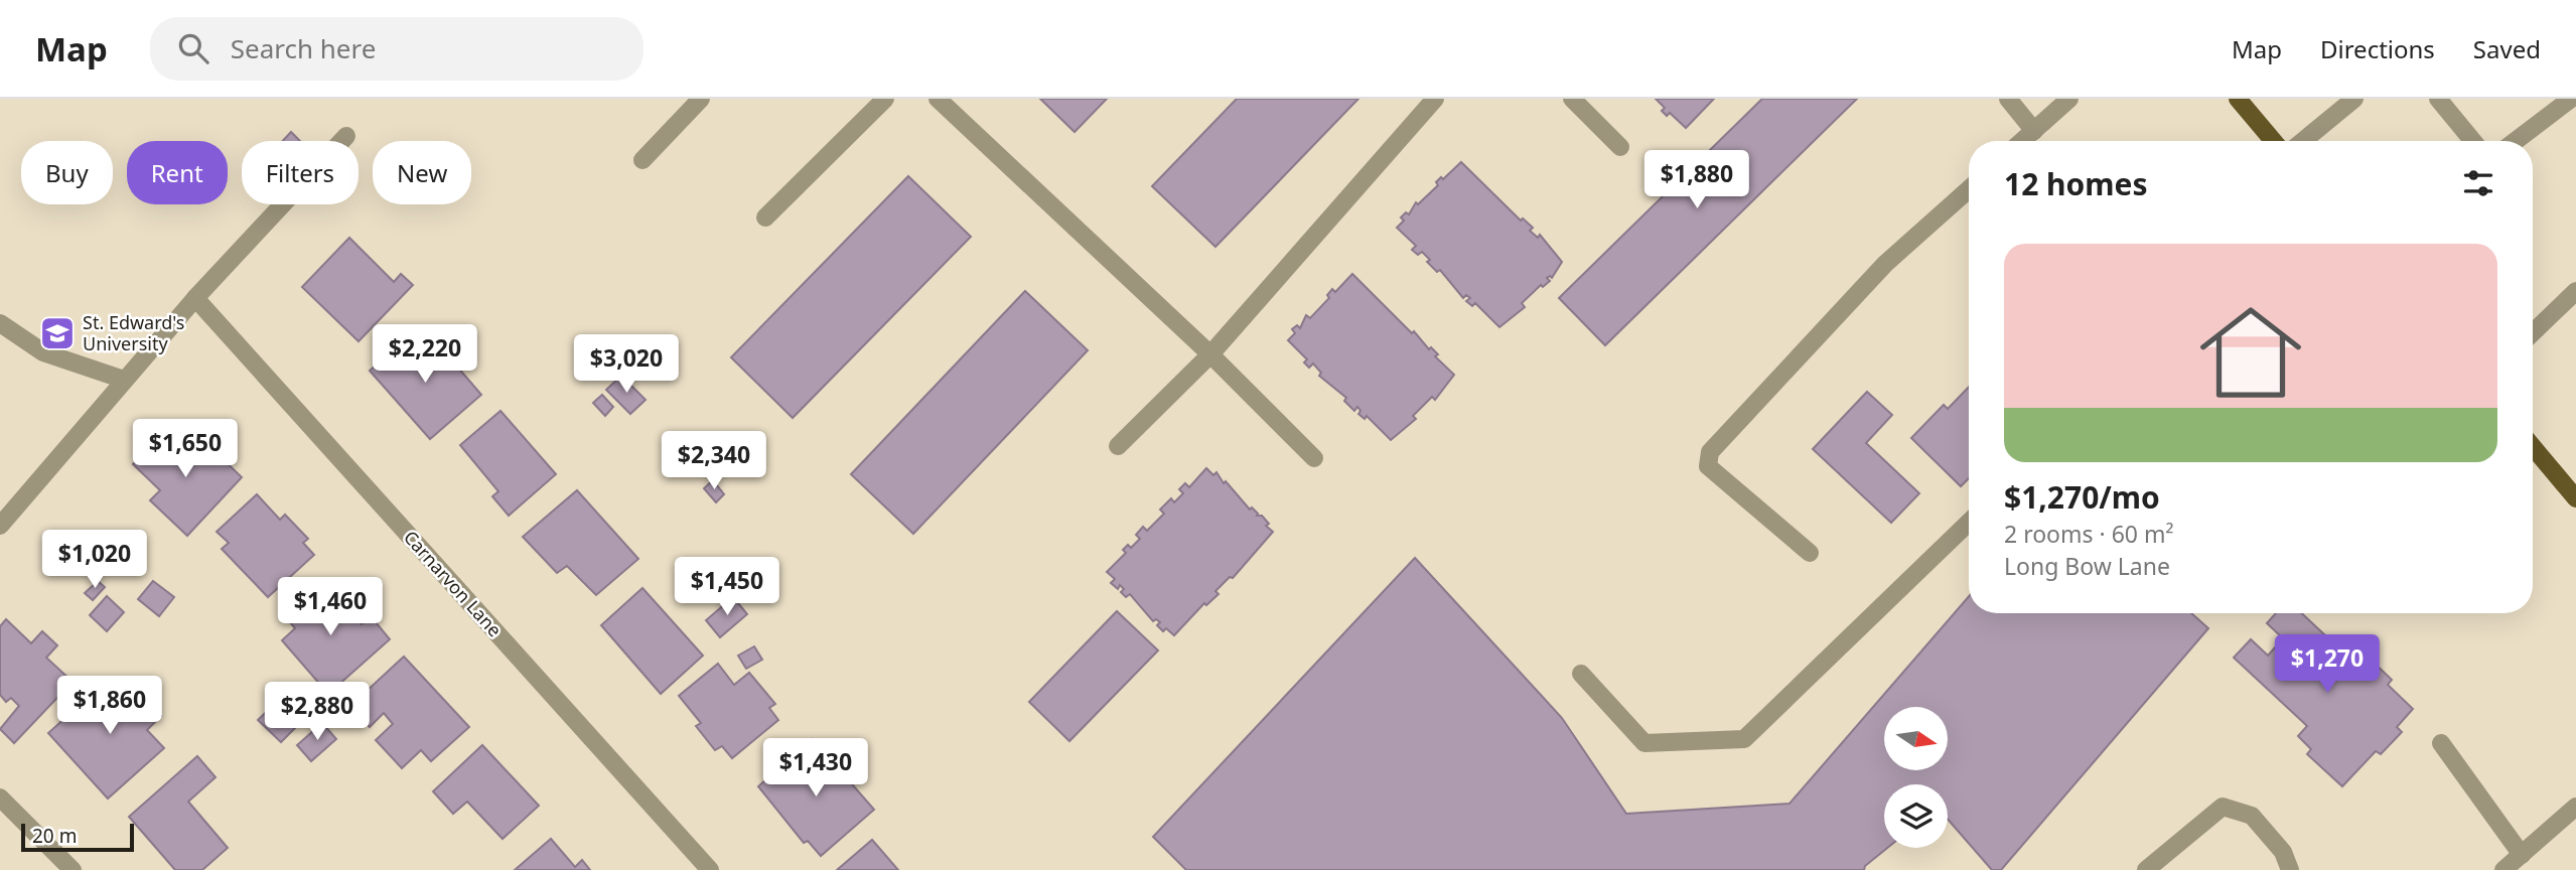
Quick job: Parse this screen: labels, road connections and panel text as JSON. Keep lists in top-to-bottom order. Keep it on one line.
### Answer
{"streets":{"street":["Carnarvon Lane"]},"places":{"school or university":["St. Edward's University"]},"scale_bar":"20 m","north":"right","page":{"header":"Map","search":"Search here","nav":["Map","Directions","Saved"],"chip":["Buy","Rent","Filters","New"],"heading":"12 homes","price":["$1,880","$2,220","$3,020","$1,650","$2,340","$1,020","$1,450","$1,460","$1,270","$1,860","$2,880","$1,430"],"list":[{"name":"$1,270/mo","note":"2 rooms · 60 m² · Long Bow Lane"}],"scale":"20 m"}}
